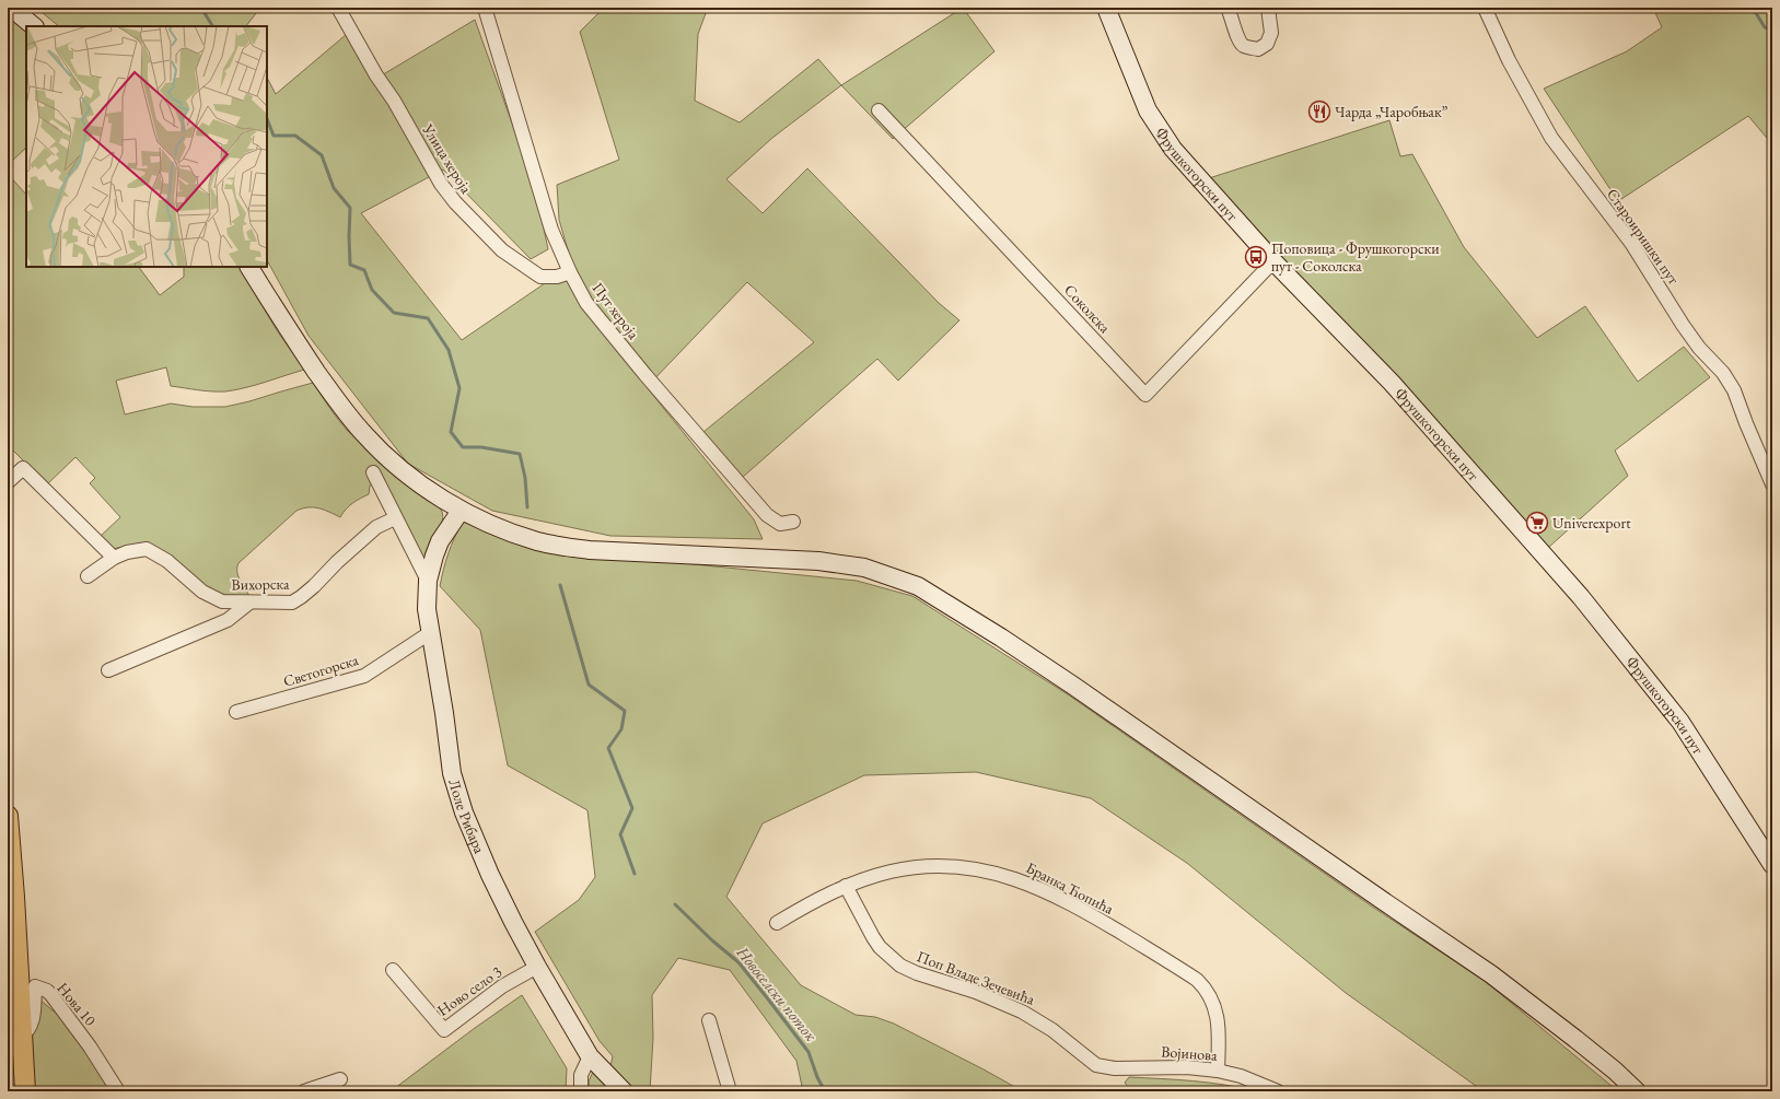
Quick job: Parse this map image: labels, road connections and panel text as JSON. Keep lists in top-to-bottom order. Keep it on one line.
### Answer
{"streets":{"street":["Улица хероја","Фрушкогорски пут","Староиришки пут","Соколска","Пут хероја","Вихорска","Светогорска","Лоле Рибара","Бранка Ћопића","Поп Владе Зечевића","Ново село 3","Нова 10","Војинова"]},"crossings":[["Улица хероја","Пут хероја"],["Фрушкогорски пут","Соколска"],["Светогорска","Лоле Рибара"],["Лоле Рибара","Ново село 3"],["Бранка Ћопића","Поп Владе Зечевића"],["Бранка Ћопића","Војинова"],["Поп Владе Зечевића","Војинова"]],"water":["Новоселски поток"],"places":{"restaurant":["Чарда „Чаробњак”"],"bus stop":["Поповица - Фрушкогорски пут - Соколска"],"supermarket":["Univerexport"]}}
